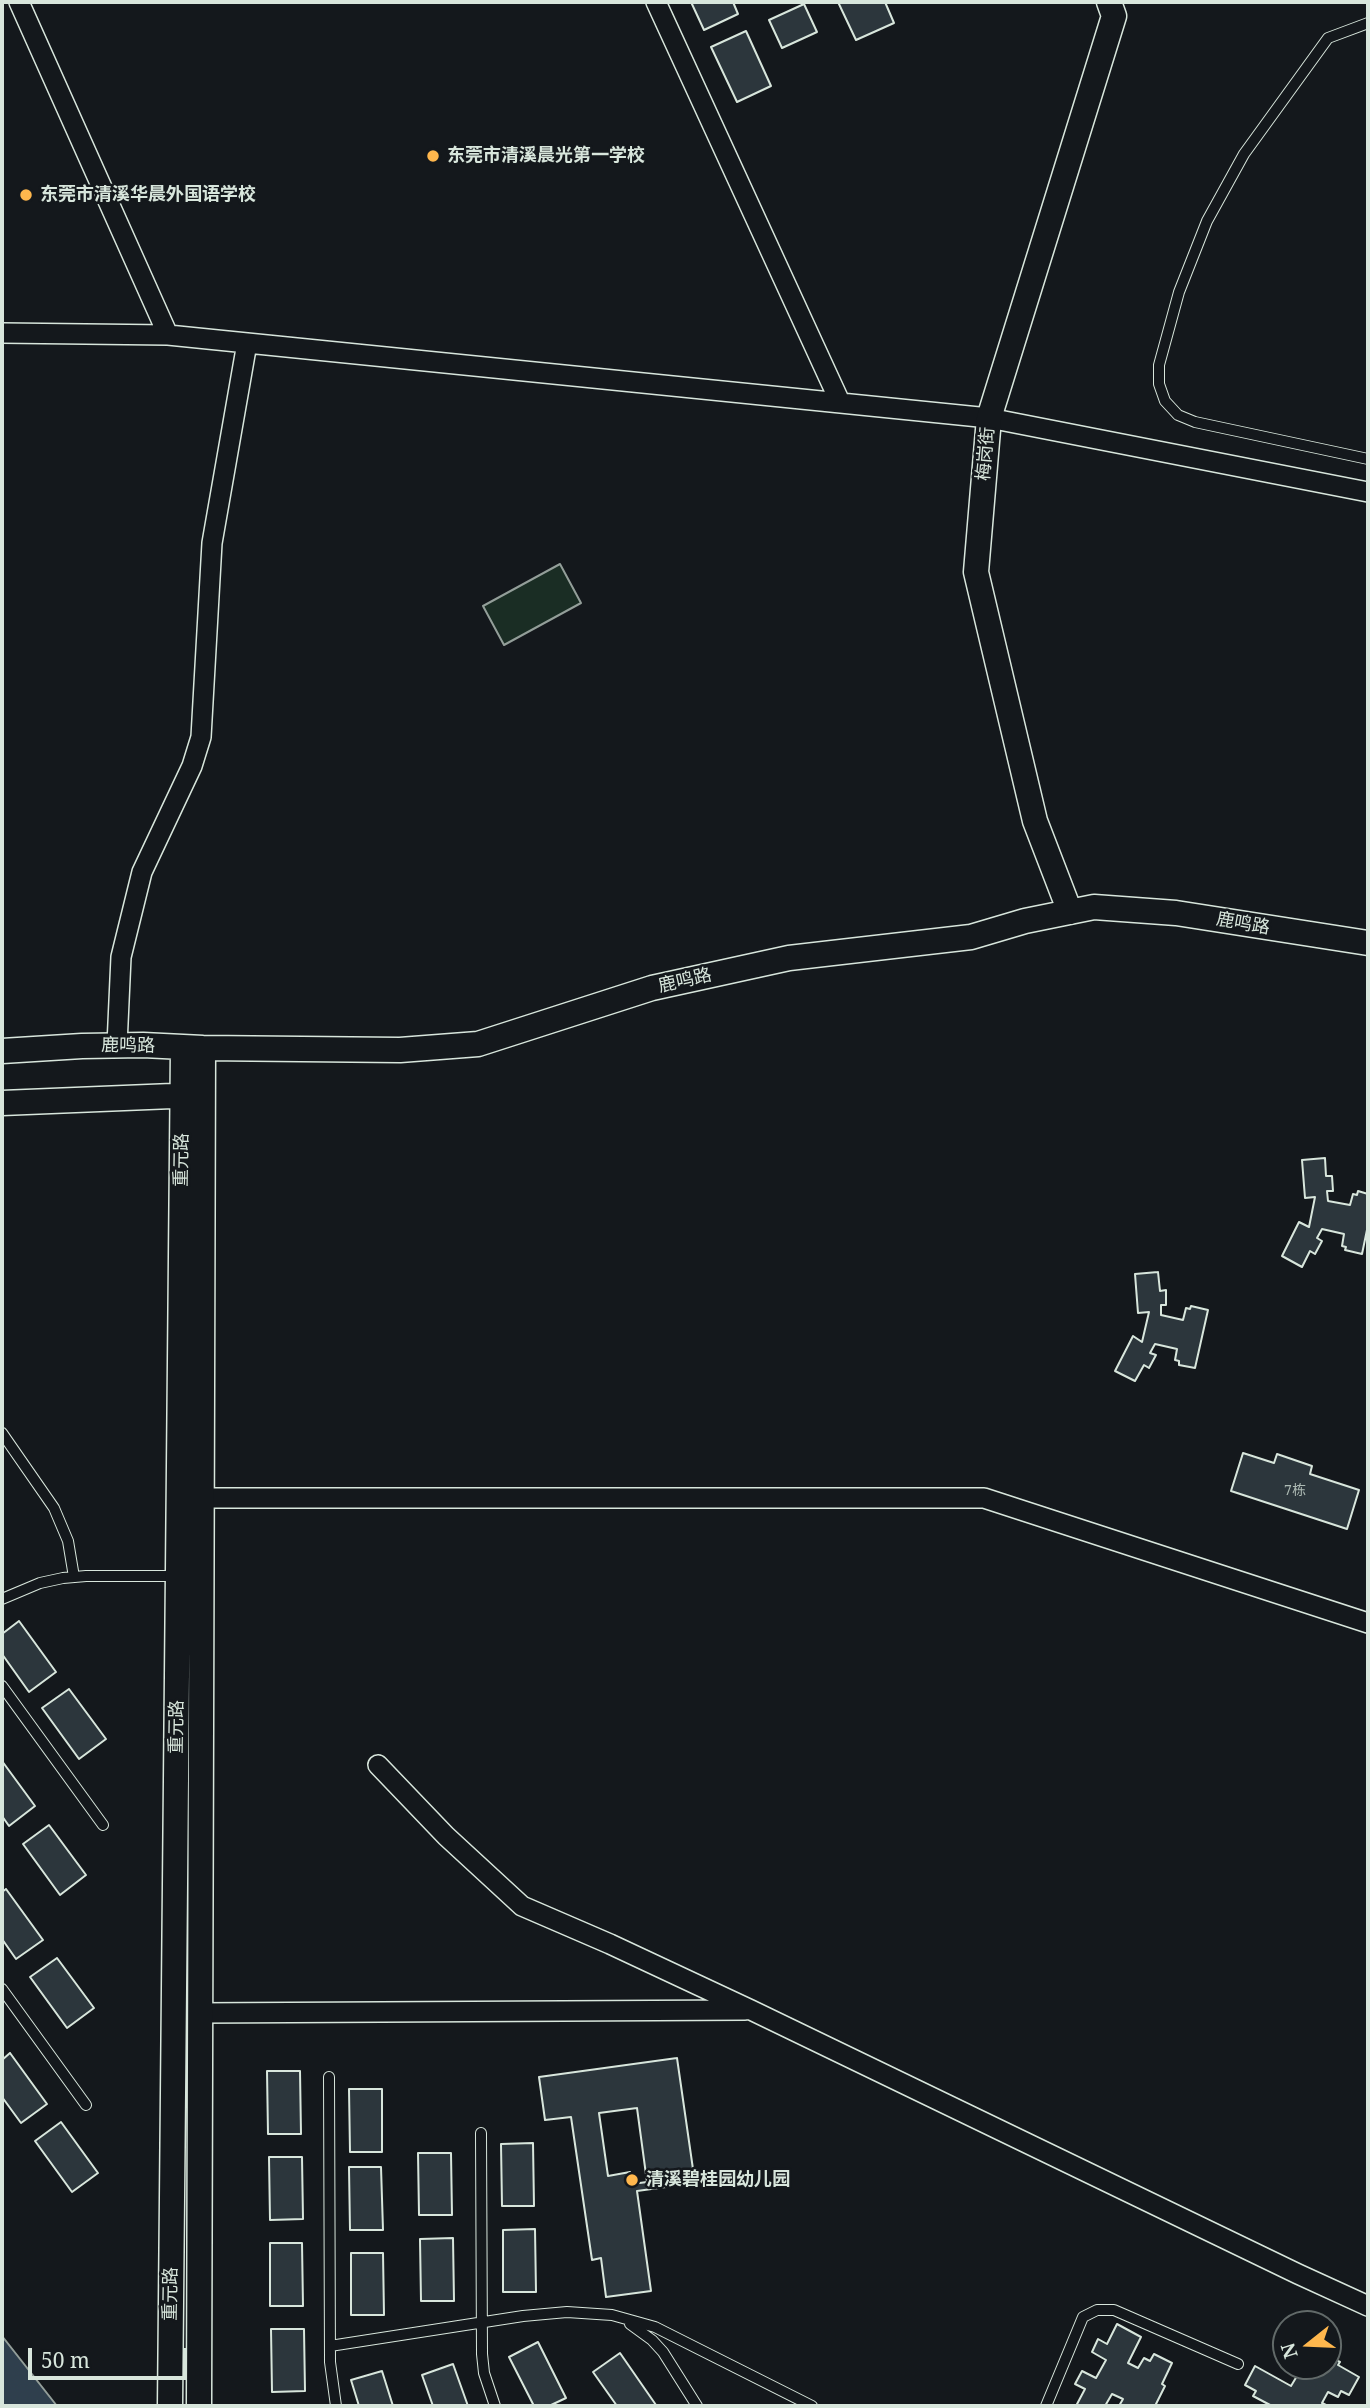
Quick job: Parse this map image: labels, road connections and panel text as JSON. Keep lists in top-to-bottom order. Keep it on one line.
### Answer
{"streets":{"street":["梅岗街","鹿鸣路","重元路"]},"crossings":[["梅岗街","鹿鸣路"],["鹿鸣路","重元路"]],"places":["东莞市清溪晨光第一学校","东莞市清溪华晨外国语学校","清溪碧桂园幼儿园"],"house_numbers":["7栋"],"scale_bar":"50 m","north":"left"}
